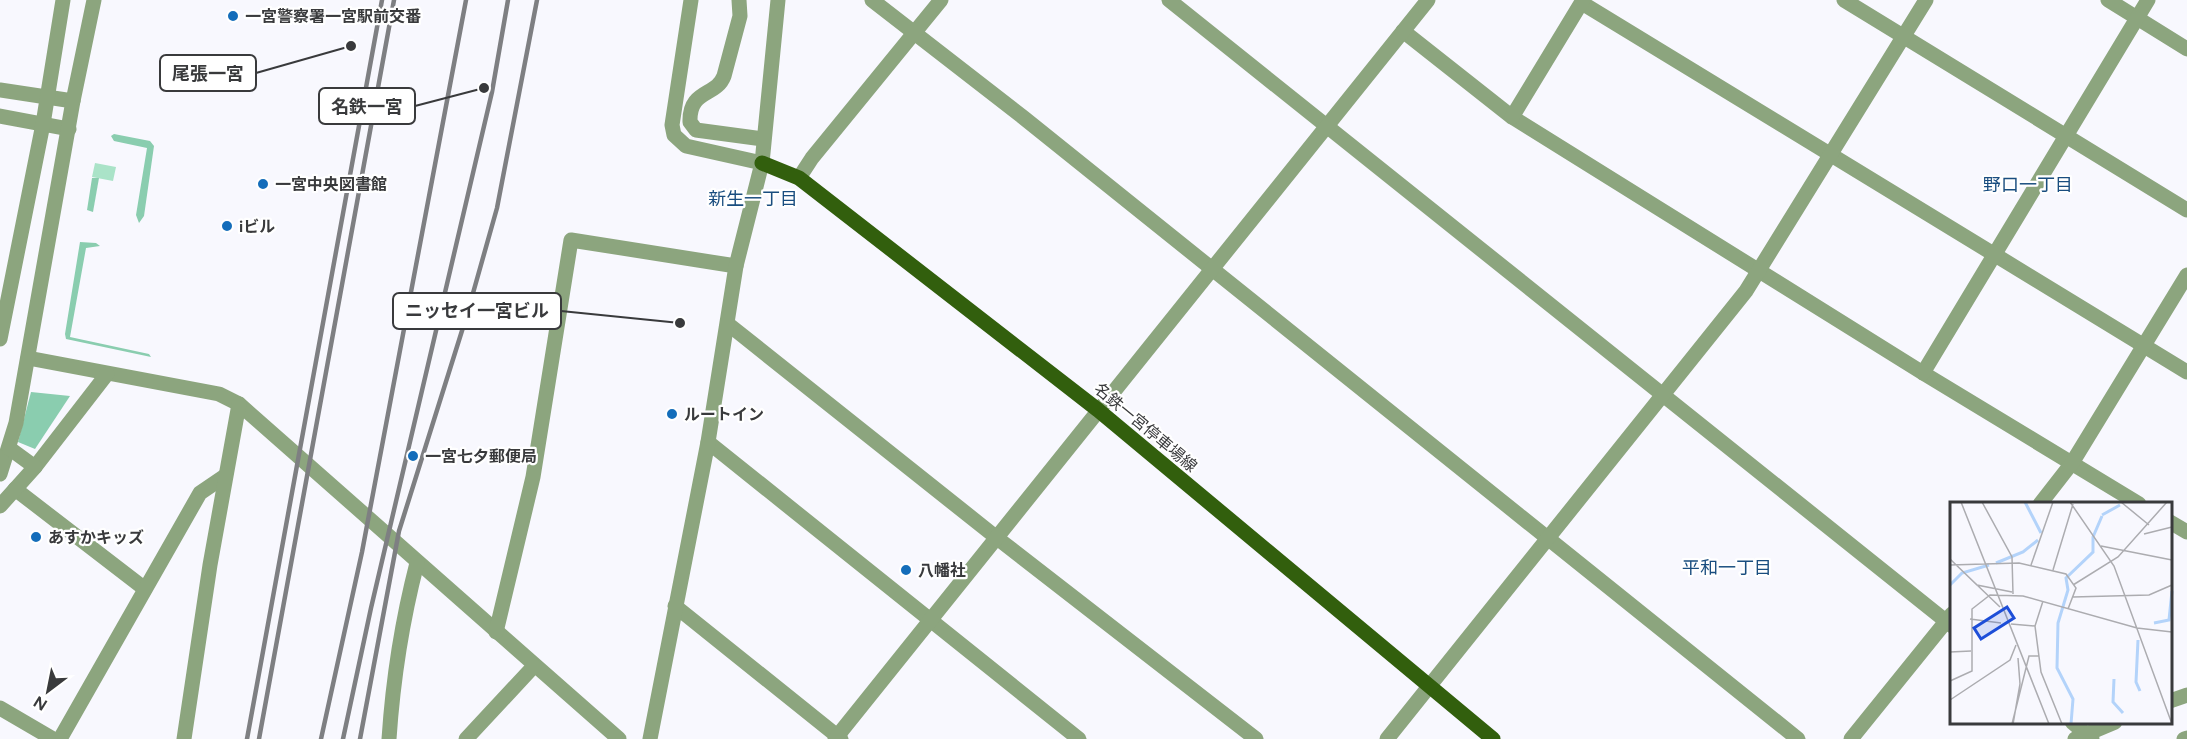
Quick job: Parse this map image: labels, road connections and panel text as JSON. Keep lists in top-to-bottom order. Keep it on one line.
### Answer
{"streets":{"main road":["名鉄一宮停車場線"]},"districts":["野口一丁目","新生一丁目","平和一丁目"],"places":["一宮警察署一宮駅前交番","尾張一宮","名鉄一宮","一宮中央図書館","iビル","ニッセイ一宮ビル","ルートイン","一宮七夕郵便局","あすかキッズ","八幡社"],"north":"bottom left"}
